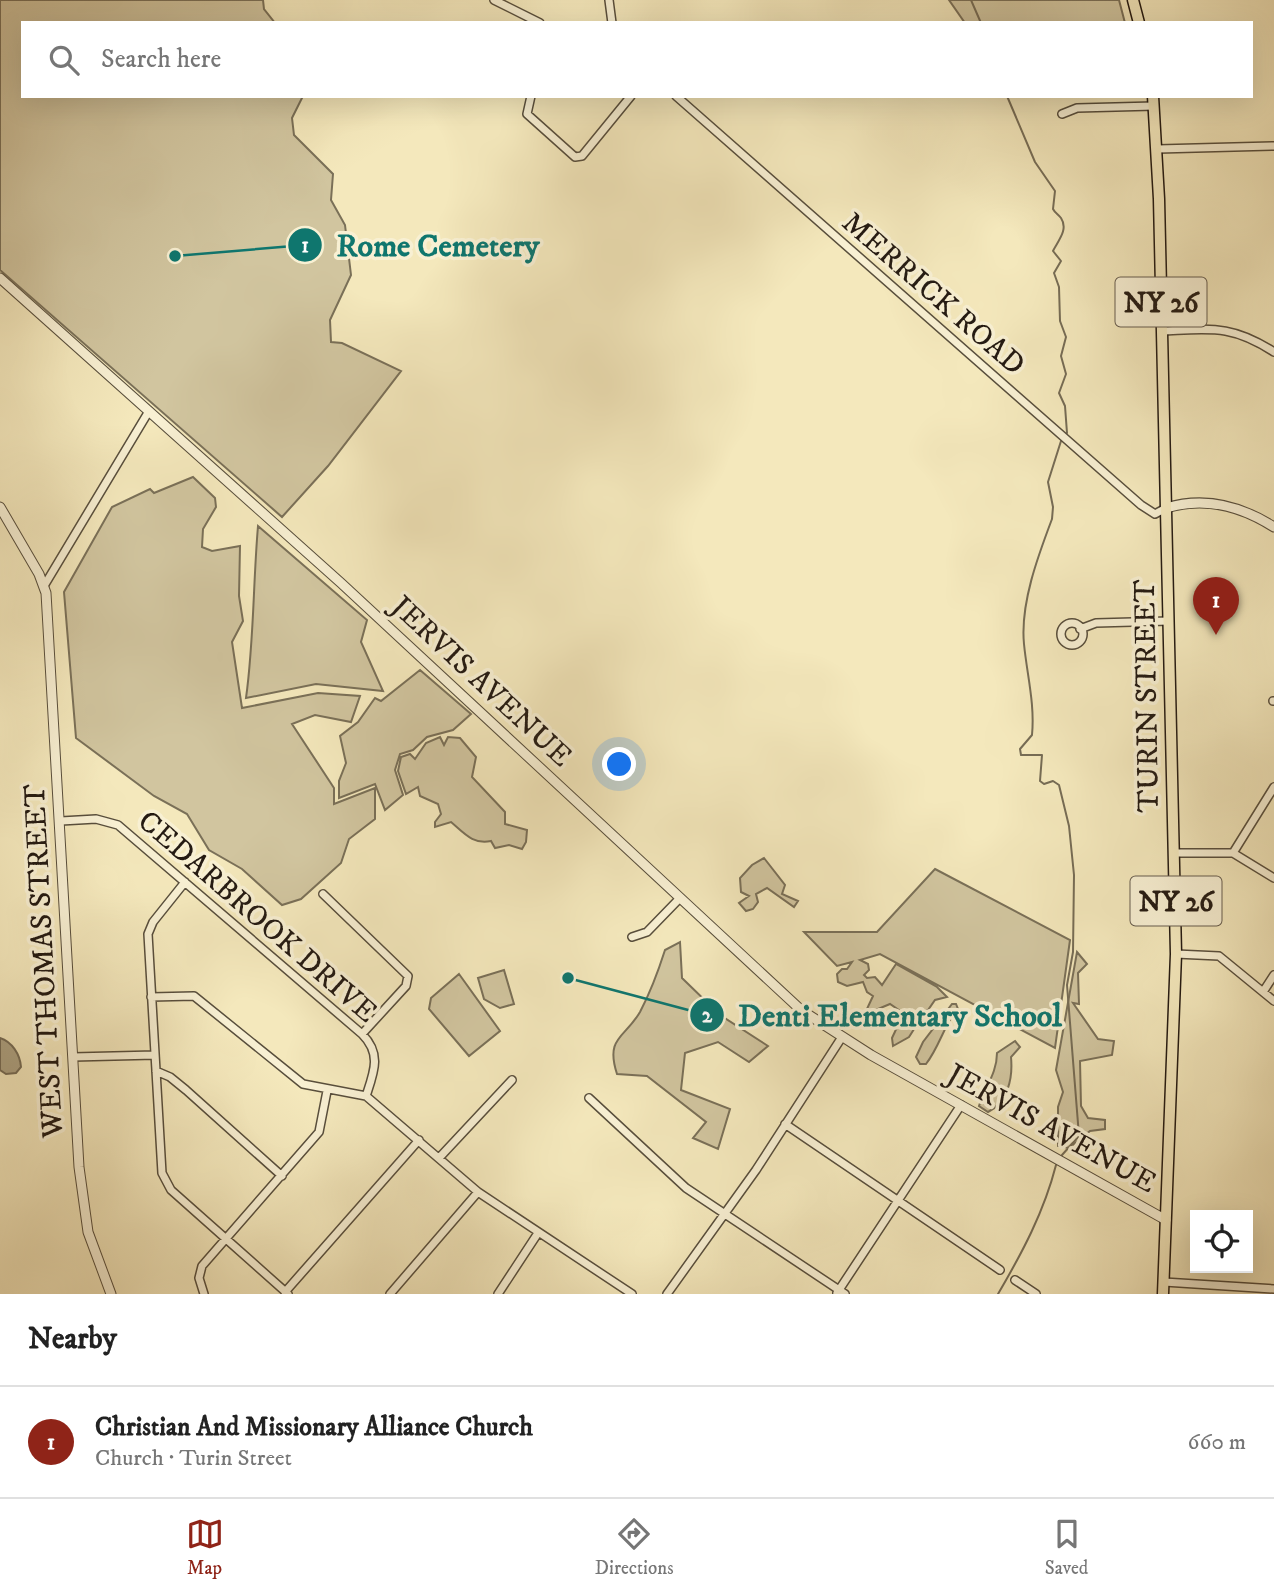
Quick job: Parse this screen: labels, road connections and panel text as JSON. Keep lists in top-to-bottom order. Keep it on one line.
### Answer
{"streets":{"main road":["NY 26","TURIN STREET"],"street":["MERRICK ROAD","JERVIS AVENUE","CEDARBROOK DRIVE","WEST THOMAS STREET"]},"crossings":[["MERRICK ROAD","TURIN STREET"],["JERVIS AVENUE","TURIN STREET"],["CEDARBROOK DRIVE","WEST THOMAS STREET"]],"places":["Rome Cemetery","Denti Elementary School"],"page":{"search":"Search here","pins":"1","heading":"Nearby","list":[{"mark":"1","name":"Christian And Missionary Alliance Church","note":"Church · Turin Street","value":"660 m"}],"nav":["Map","Directions","Saved"]}}
